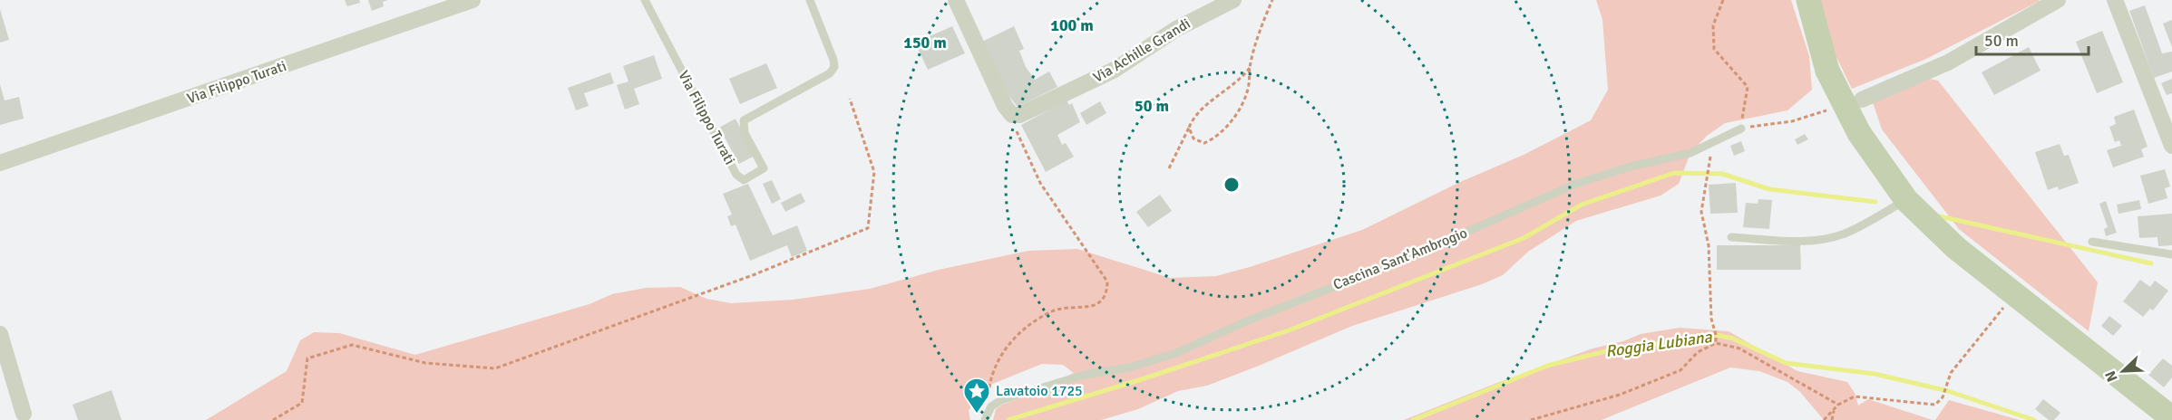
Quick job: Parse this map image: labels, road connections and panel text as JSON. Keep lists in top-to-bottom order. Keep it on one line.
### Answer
{"streets":{"street":["Via Achille Grandi","Via Filippo Turati"],"lane":["Cascina Sant'Ambrogio"]},"water":["Roggia Lubiana"],"places":{"place":["Lavatoio 1725"]},"scale_bar":"50 m","north":"bottom left","rings":["100 m","150 m","50 m"]}
